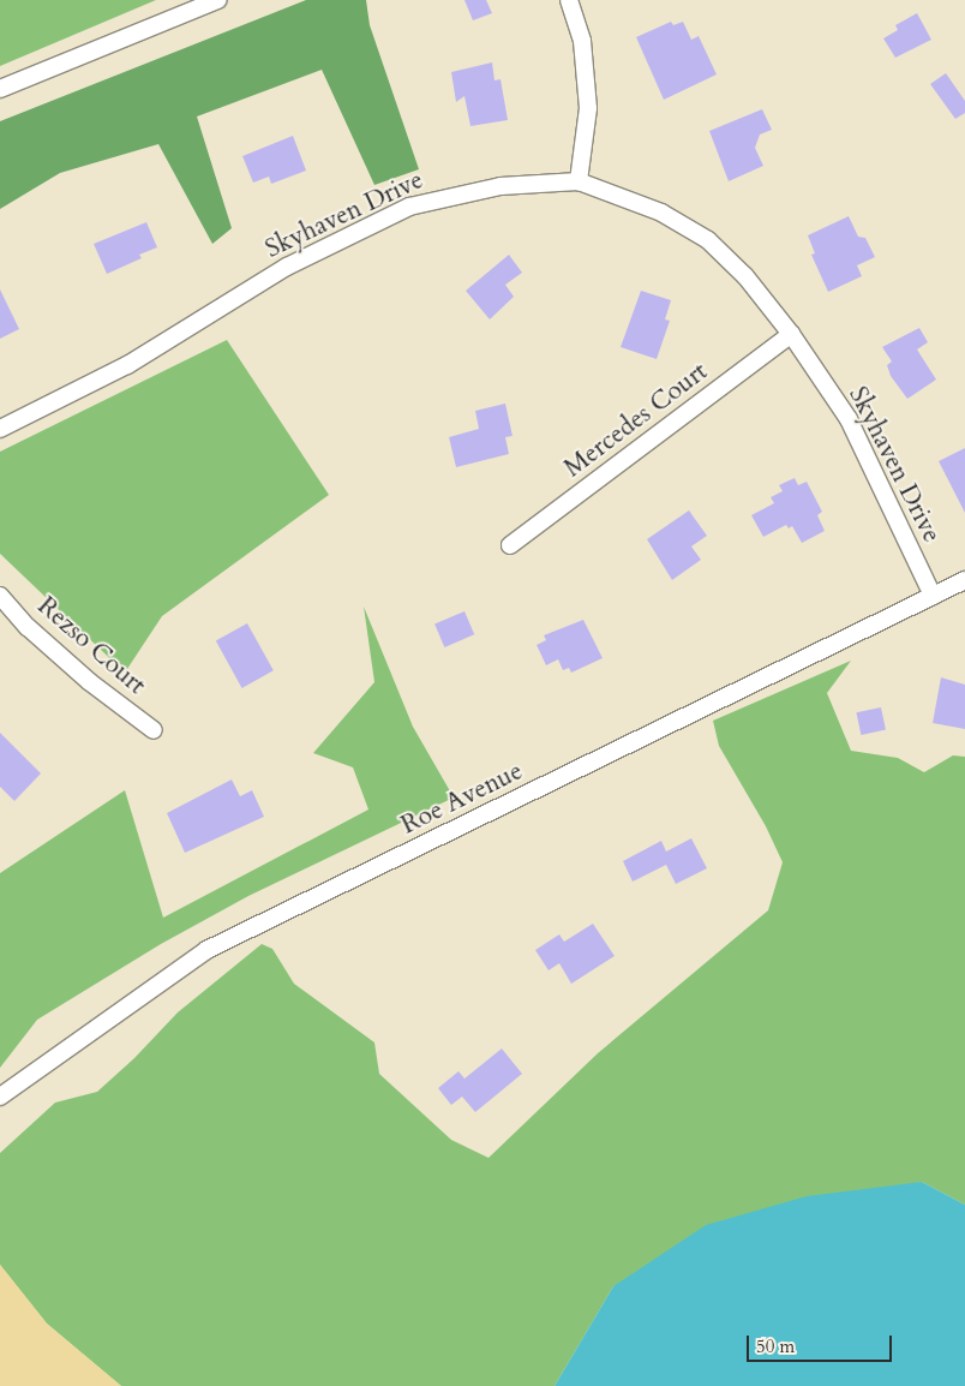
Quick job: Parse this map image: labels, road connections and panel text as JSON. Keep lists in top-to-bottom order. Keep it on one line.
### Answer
{"streets":{"street":["Skyhaven Drive","Mercedes Court","Rezso Court","Roe Avenue"]},"crossings":[["Skyhaven Drive","Mercedes Court"],["Skyhaven Drive","Roe Avenue"]],"scale_bar":"50 m"}
